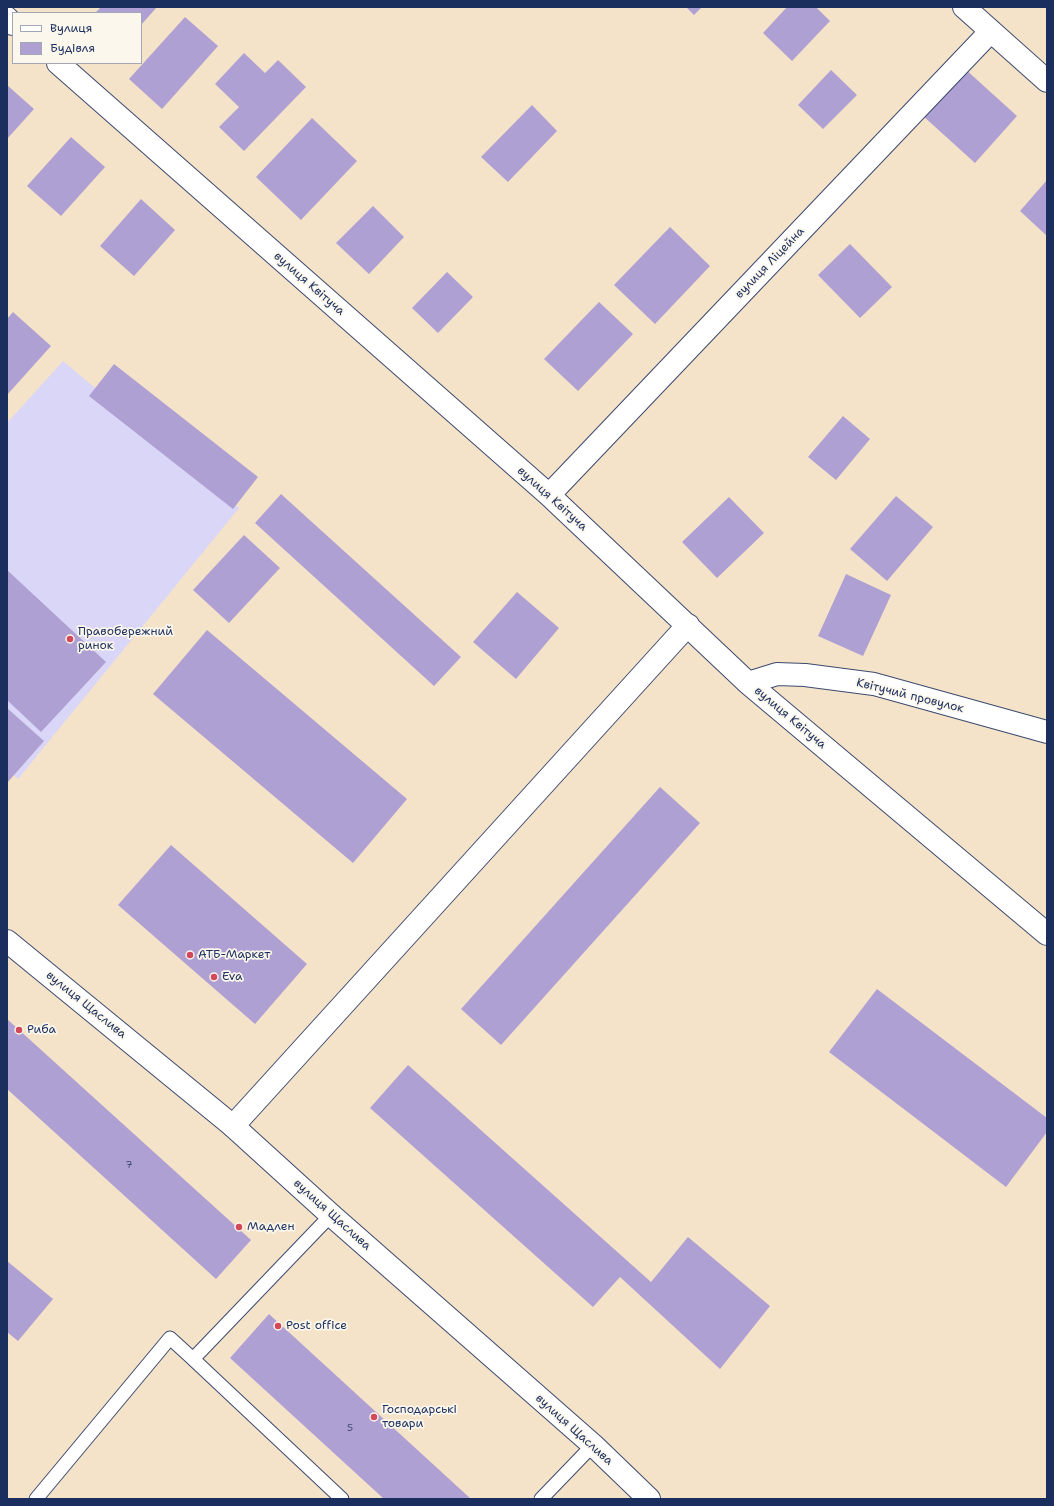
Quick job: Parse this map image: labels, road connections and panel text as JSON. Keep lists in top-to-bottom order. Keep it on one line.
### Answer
{"streets":{"street":["вулиця Ліцейна","вулиця Квітуча","Квітучий провулок","вулиця Щаслива"]},"crossings":[["вулиця Ліцейна","вулиця Квітуча"],["вулиця Квітуча","Квітучий провулок"]],"places":["Правобережний ринок","АТБ-Маркет","Eva","Риба","Мадлен","Post office","Господарські товари"],"house_numbers":["7","5"],"legend":["Вулиця","Будівля"]}
